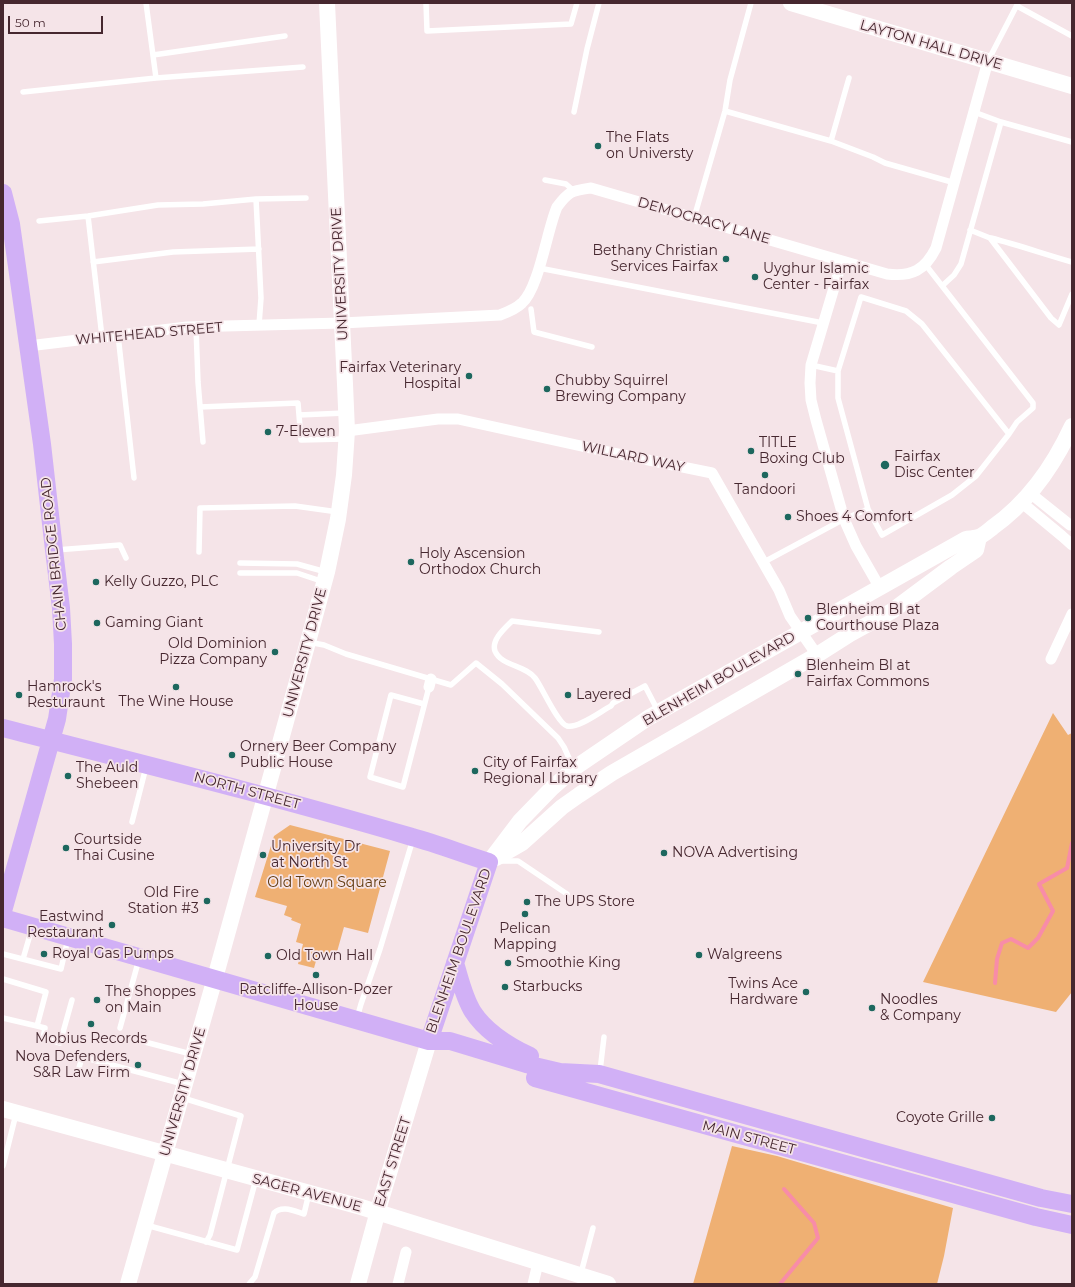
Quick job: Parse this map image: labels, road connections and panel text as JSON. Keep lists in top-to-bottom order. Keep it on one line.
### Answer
{"streets":{"main road":["CHAIN BRIDGE ROAD","BLENHEIM BOULEVARD","NORTH STREET","MAIN STREET"],"street":["LAYTON HALL DRIVE","DEMOCRACY LANE","UNIVERSITY DRIVE","WHITEHEAD STREET","WILLARD WAY","EAST STREET","SAGER AVENUE"]},"crossings":[["LAYTON HALL DRIVE","DEMOCRACY LANE"],["UNIVERSITY DRIVE","WHITEHEAD STREET"],["UNIVERSITY DRIVE","WILLARD WAY"],["UNIVERSITY DRIVE","NORTH STREET"],["UNIVERSITY DRIVE","MAIN STREET"],["UNIVERSITY DRIVE","SAGER AVENUE"],["WHITEHEAD STREET","CHAIN BRIDGE ROAD"],["WILLARD WAY","BLENHEIM BOULEVARD"],["CHAIN BRIDGE ROAD","NORTH STREET"],["BLENHEIM BOULEVARD","NORTH STREET"],["BLENHEIM BOULEVARD","MAIN STREET"],["BLENHEIM BOULEVARD","EAST STREET"],["MAIN STREET","EAST STREET"],["EAST STREET","SAGER AVENUE"]],"parks":["Old Town Square"],"places":["The Flats on Universty","Bethany Christian Services Fairfax","Uyghur Islamic Center - Fairfax","Fairfax Veterinary Hospital","Chubby Squirrel Brewing Company","7-Eleven","TITLE Boxing Club","Fairfax Disc Center","Tandoori","Shoes 4 Comfort","Holy Ascension Orthodox Church","Kelly Guzzo, PLC","Blenheim Bl at Courthouse Plaza","Gaming Giant","Old Dominion Pizza Company","Blenheim Bl at Fairfax Commons","The Wine House","Hamrock's Resturaunt","Layered","Ornery Beer Company Public House","City of Fairfax Regional Library","The Auld Shebeen","Courtside Thai Cusine","NOVA Advertising","University Dr at North St","Old Fire Station #3","The UPS Store","Pelican Mapping","Eastwind Restaurant","Royal Gas Pumps","Walgreens","Old Town Hall","Smoothie King","Ratcliffe-Allison-Pozer House","Starbucks","Twins Ace Hardware","The Shoppes on Main","Noodles & Company","Mobius Records","Nova Defenders, S&R Law Firm","Coyote Grille"],"scale_bar":"50 m"}
